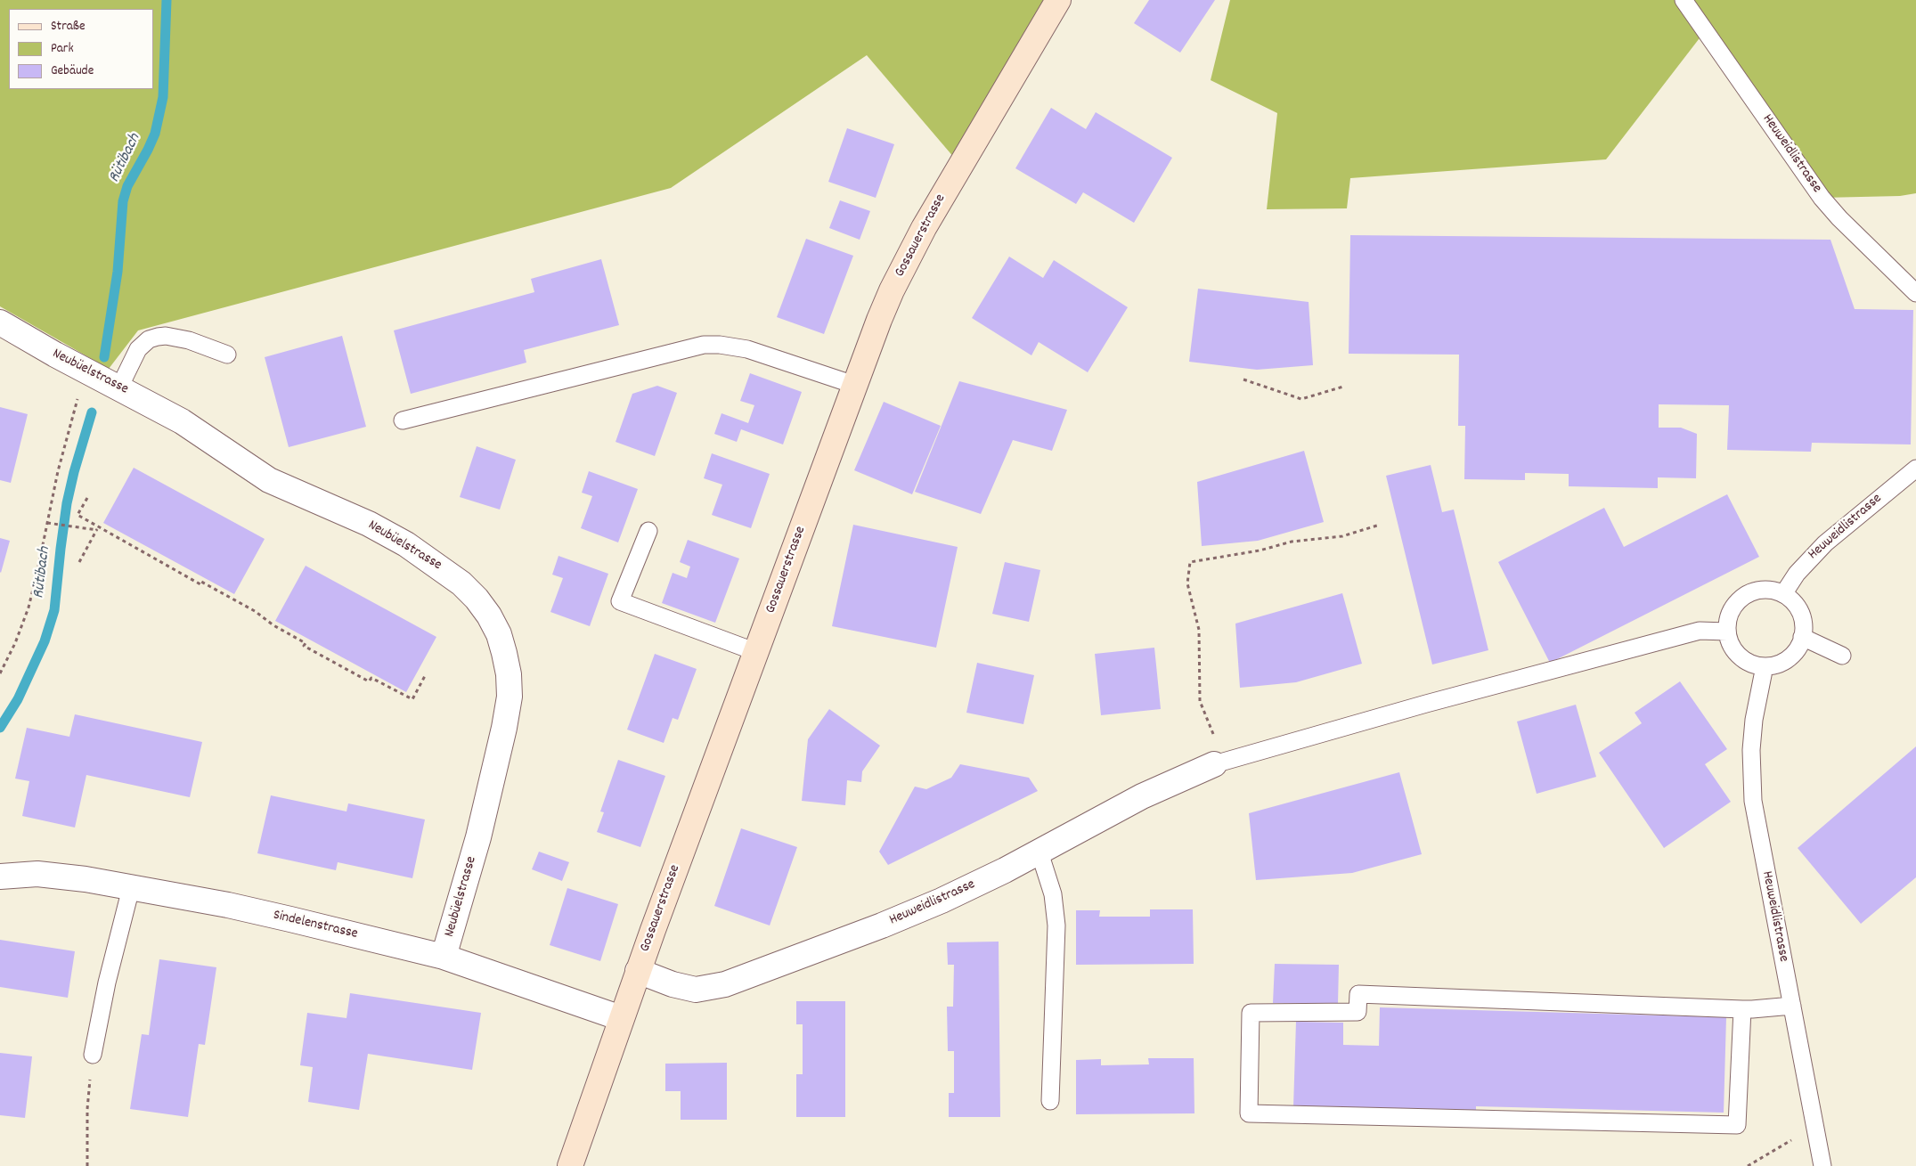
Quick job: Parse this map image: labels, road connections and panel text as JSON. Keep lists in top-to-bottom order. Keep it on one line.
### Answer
{"streets":{"street":["Heuweidlistrasse","Gossauerstrasse","Neubüelstrasse","Sindelenstrasse"]},"crossings":[["Heuweidlistrasse","Gossauerstrasse"],["Gossauerstrasse","Sindelenstrasse"],["Neubüelstrasse","Sindelenstrasse"]],"water":["Rütibach"],"legend":["Straße","Park","Gebäude"]}
